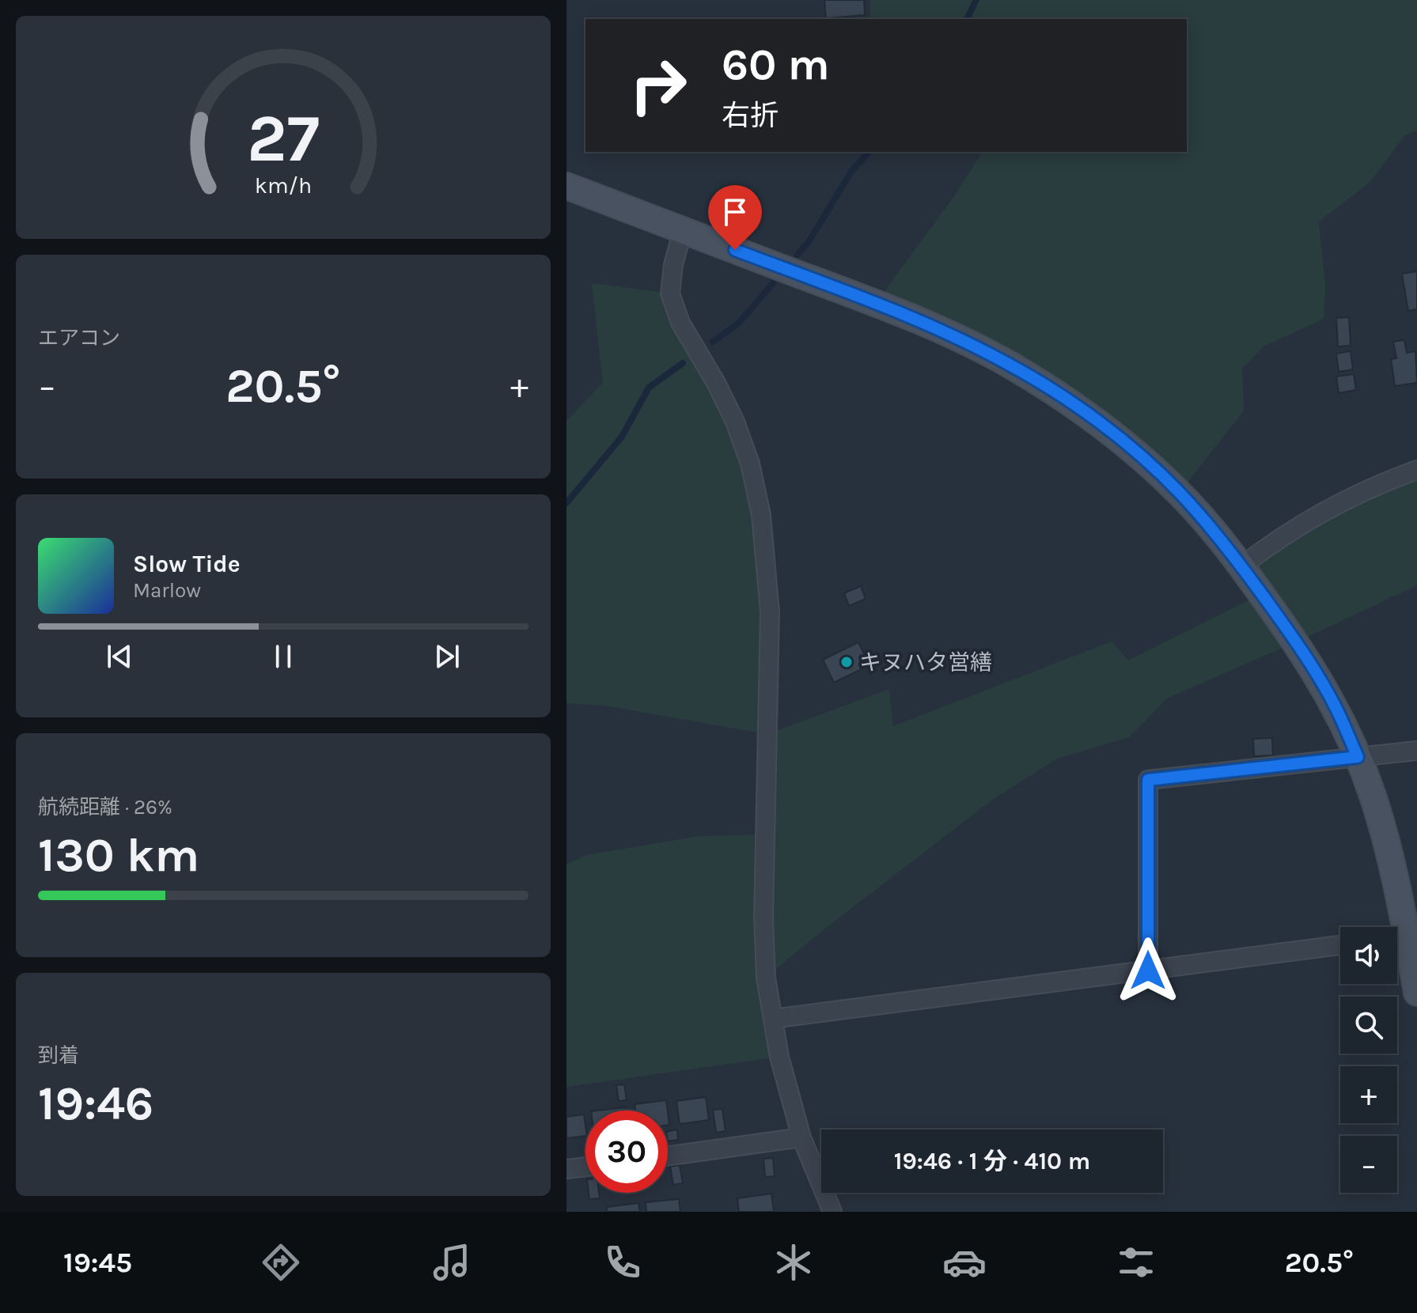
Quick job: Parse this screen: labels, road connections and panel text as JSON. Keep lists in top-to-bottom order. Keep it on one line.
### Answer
{"places":["キヌハタ営繕"],"page":{"turn":["60 m","右折"],"tile":["エアコン",["航続距離 · 26%","130 km"],["到着","19:46"]],"heat":["−","20.5°","+"],"song":["Slow Tide","Marlow"],"map_buttons":["+","−"],"limit":"30","trip":"19:46 · 1 分 · 410 m","tabs":["19:45","20.5°"],"gauge":["27","km/h"]}}
